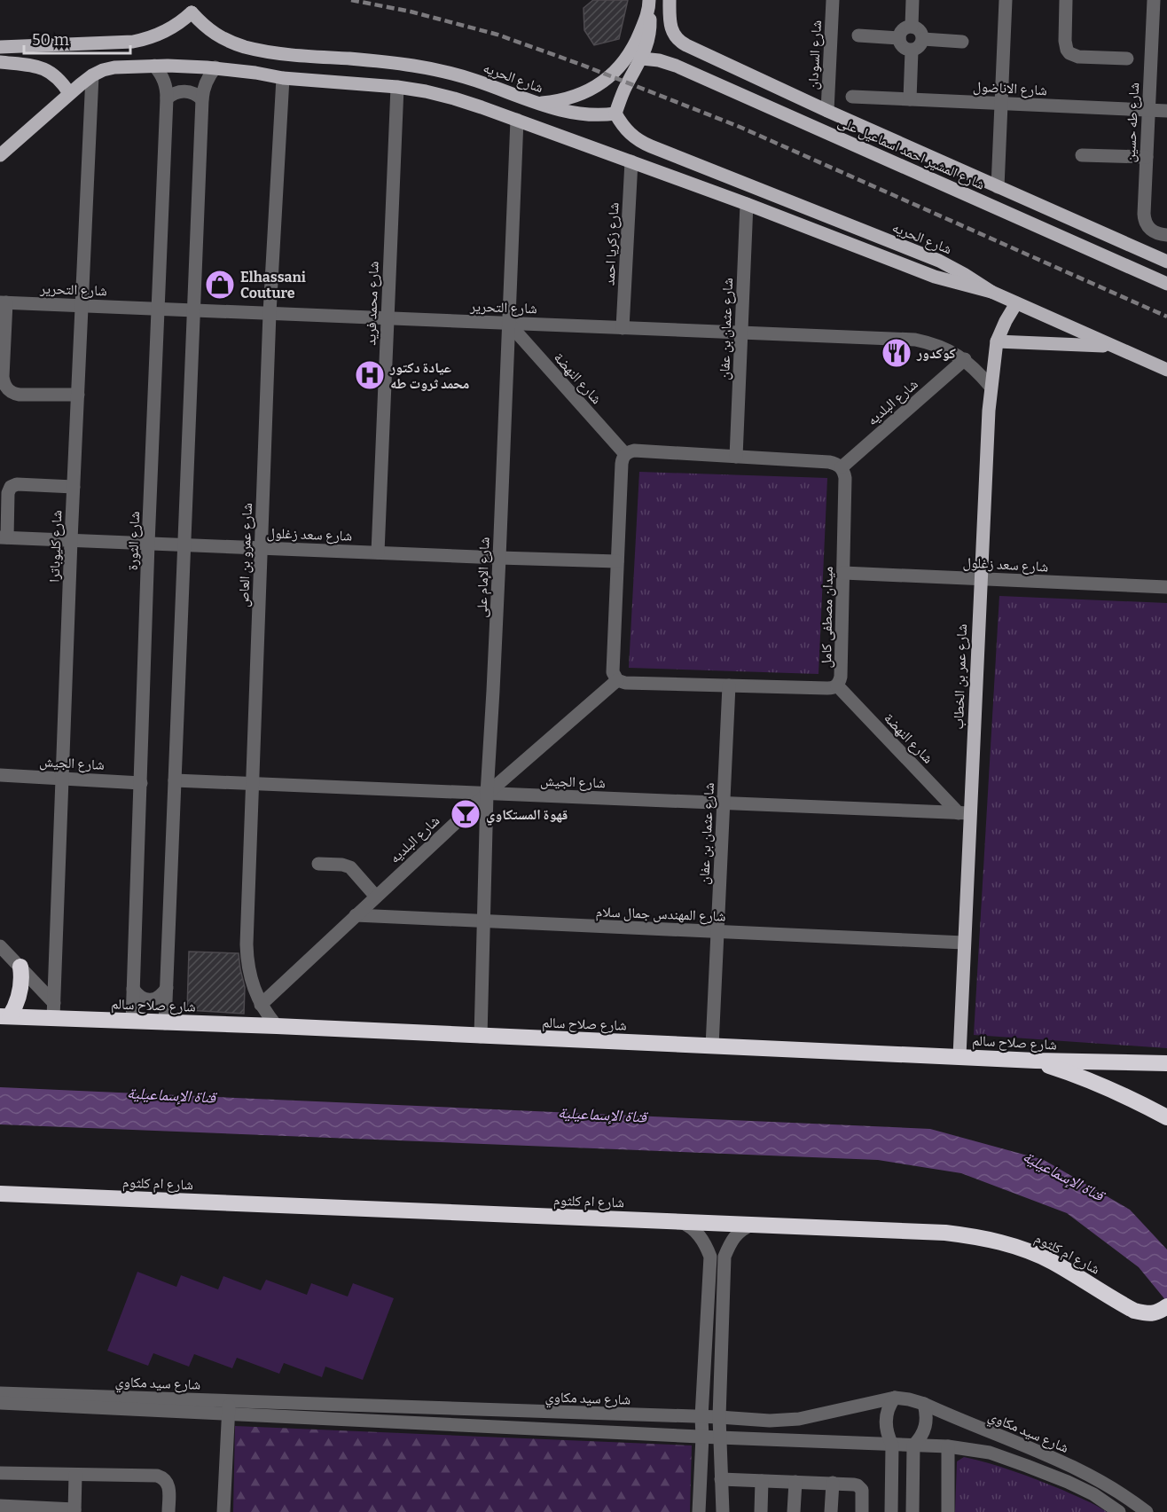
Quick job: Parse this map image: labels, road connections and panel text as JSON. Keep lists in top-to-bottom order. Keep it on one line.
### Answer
{"streets":{"highway":["شارع صلاح سالم","شارع ام كلثوم"],"main road":["شارع الحريه","شارع المشير احمد اسماعيل على","شارع عمر بن الخطاب"],"street":["شارع السودان","شارع الاناضول","شارع طه حسين","شارع زكريا احمد","شارع التحرير","شارع محمد فريد","شارع عثمان بن عفان","شارع النهضة","شارع البلديه","شارع سعد زغلول","شارع الثورة","شارع كليوباترا","شارع عمرو بن العاص","شارع الإمام على","ميدان مصطفى كامل","شارع الجيش","شارع المهندس جمال سلام","شارع سيد مكاوي"]},"crossings":[["شارع السودان","شارع المشير احمد اسماعيل على"],["شارع الحريه","شارع زكريا احمد"],["شارع الحريه","شارع محمد فريد"],["شارع الحريه","شارع عثمان بن عفان"],["شارع الحريه","شارع الثورة"],["شارع الحريه","شارع كليوباترا"],["شارع الحريه","شارع عمرو بن العاص"],["شارع الحريه","شارع الإمام على"],["شارع الحريه","شارع عمر بن الخطاب"],["شارع الاناضول","شارع طه حسين"],["شارع زكريا احمد","شارع التحرير"],["شارع التحرير","شارع محمد فريد"],["شارع التحرير","شارع عثمان بن عفان"],["شارع التحرير","شارع النهضة"],["شارع التحرير","شارع البلديه"],["شارع التحرير","شارع الثورة"],["شارع التحرير","شارع كليوباترا"],["شارع التحرير","شارع عمرو بن العاص"],["شارع التحرير","شارع الإمام على"],["شارع التحرير","شارع عمر بن الخطاب"],["شارع محمد فريد","شارع سعد زغلول"],["شارع عثمان بن عفان","ميدان مصطفى كامل"],["شارع عثمان بن عفان","شارع الجيش"],["شارع عثمان بن عفان","شارع المهندس جمال سلام"],["شارع عثمان بن عفان","شارع صلاح سالم"],["شارع النهضة","شارع الإمام على"],["شارع النهضة","ميدان مصطفى كامل"],["شارع النهضة","شارع عمر بن الخطاب"],["شارع النهضة","شارع الجيش"],["شارع البلديه","شارع عمرو بن العاص"],["شارع البلديه","شارع الإمام على"],["شارع البلديه","ميدان مصطفى كامل"],["شارع البلديه","شارع الجيش"],["شارع البلديه","شارع المهندس جمال سلام"],["شارع سعد زغلول","شارع الثورة"],["شارع سعد زغلول","شارع كليوباترا"],["شارع سعد زغلول","شارع عمرو بن العاص"],["شارع سعد زغلول","شارع الإمام على"],["شارع سعد زغلول","ميدان مصطفى كامل"],["شارع سعد زغلول","شارع عمر بن الخطاب"],["شارع الثورة","شارع الجيش"],["شارع الثورة","شارع صلاح سالم"],["شارع كليوباترا","شارع الجيش"],["شارع كليوباترا","شارع صلاح سالم"],["شارع عمرو بن العاص","شارع الجيش"],["شارع عمرو بن العاص","شارع صلاح سالم"],["شارع الإمام على","شارع الجيش"],["شارع الإمام على","شارع المهندس جمال سلام"],["شارع الإمام على","شارع صلاح سالم"],["شارع عمر بن الخطاب","شارع الجيش"],["شارع عمر بن الخطاب","شارع المهندس جمال سلام"],["شارع عمر بن الخطاب","شارع صلاح سالم"]],"water":["قناة الإسماعيلية"],"places":{"shop":["Elhassani Couture"],"restaurant":["كوكدور"],"hospital":["عيادة دكتور محمد ثروت طه"],"bar":["قهوة المستكاوي"]},"scale_bar":"50 m"}
